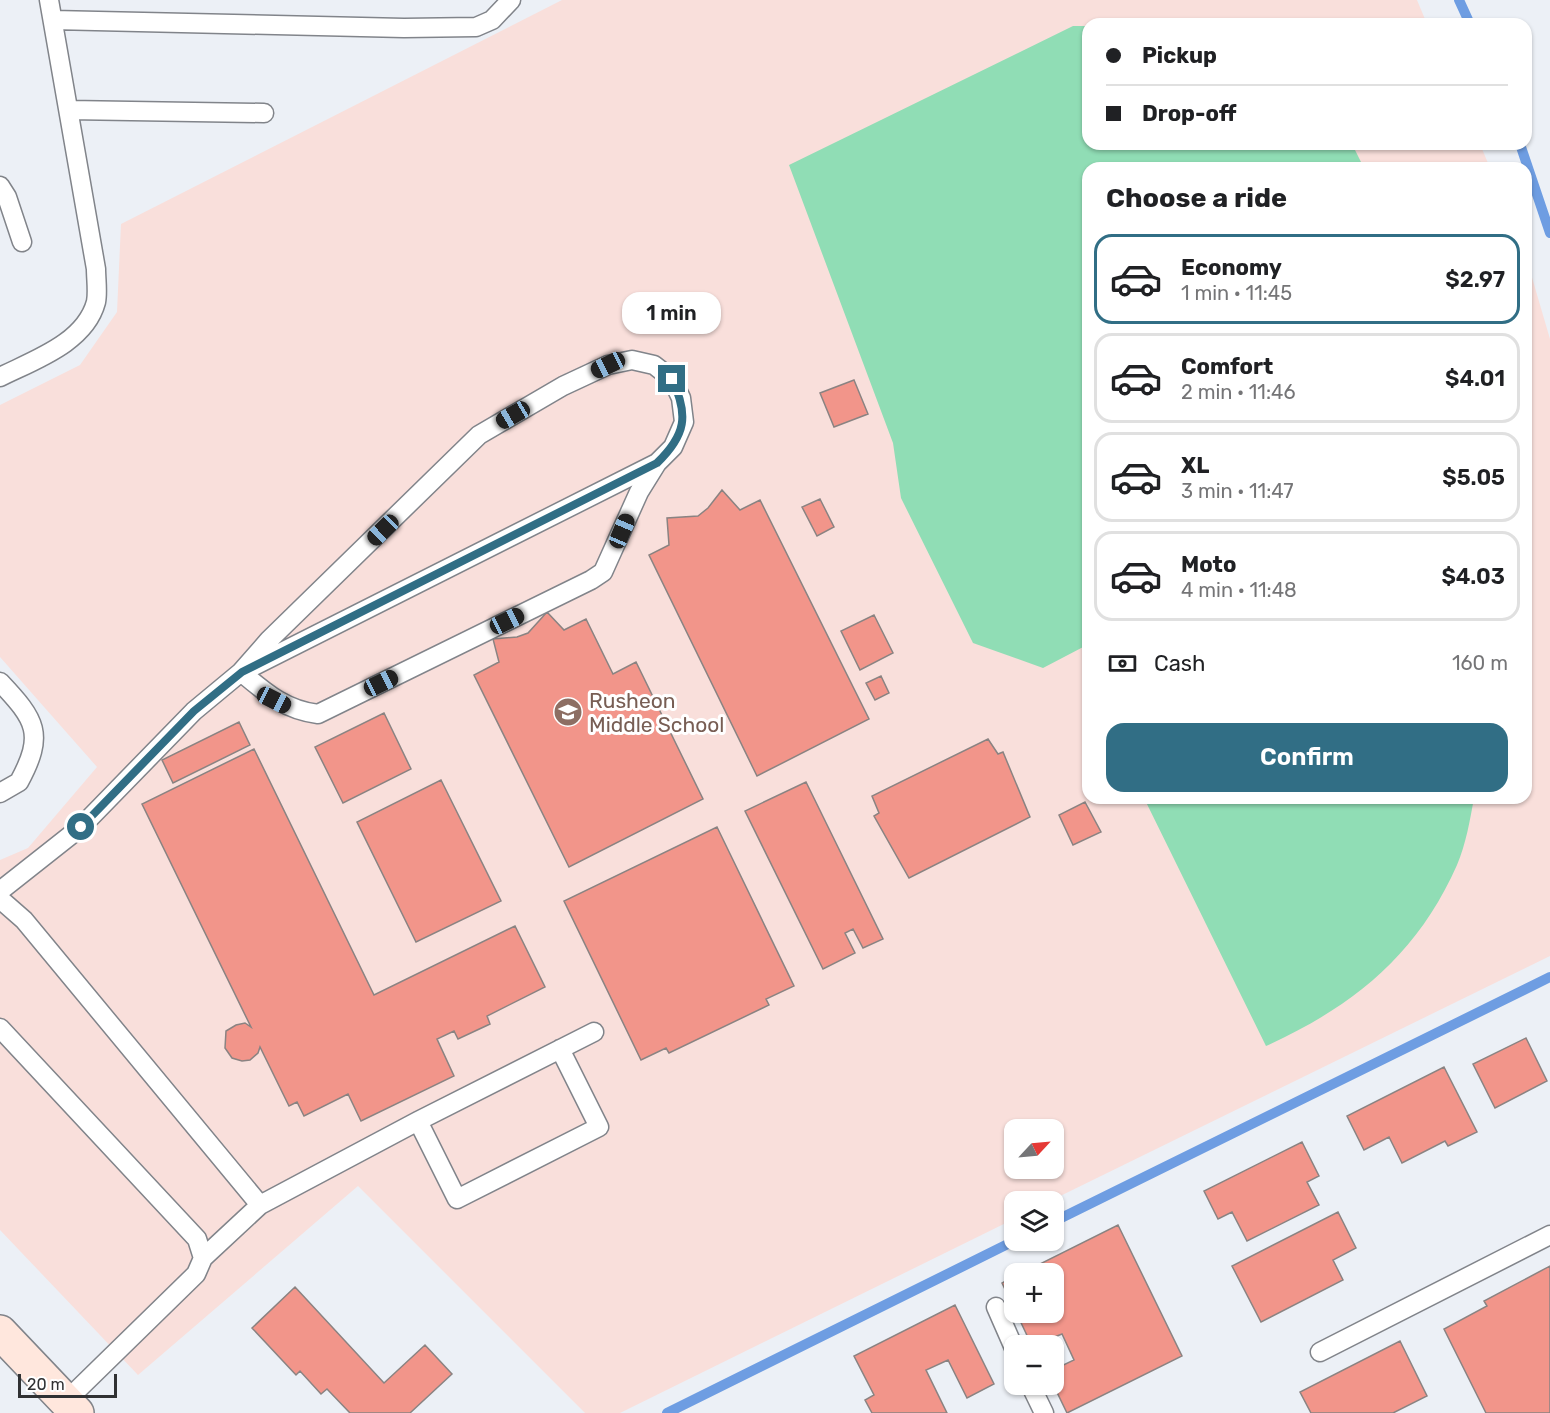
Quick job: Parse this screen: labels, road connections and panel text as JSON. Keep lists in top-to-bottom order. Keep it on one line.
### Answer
{"places":{"school or university":["Rusheon Middle School"]},"scale_bar":"20 m","north":"top right","page":{"banner":["Pickup","Drop-off"],"heading":"Choose a ride","list":[{"name":"Economy","note":"1 min · 11:45","value":"$2.97"},{"name":"Comfort","note":"2 min · 11:46","value":"$4.01"},{"name":"XL","note":"3 min · 11:47","value":"$5.05"},{"name":"Moto","note":"4 min · 11:48","value":"$4.03"}],"bubble":"1 min","pay":["Cash","160 m"],"buttons":"Confirm","map_buttons":["+","−"],"scale":"20 m"}}
